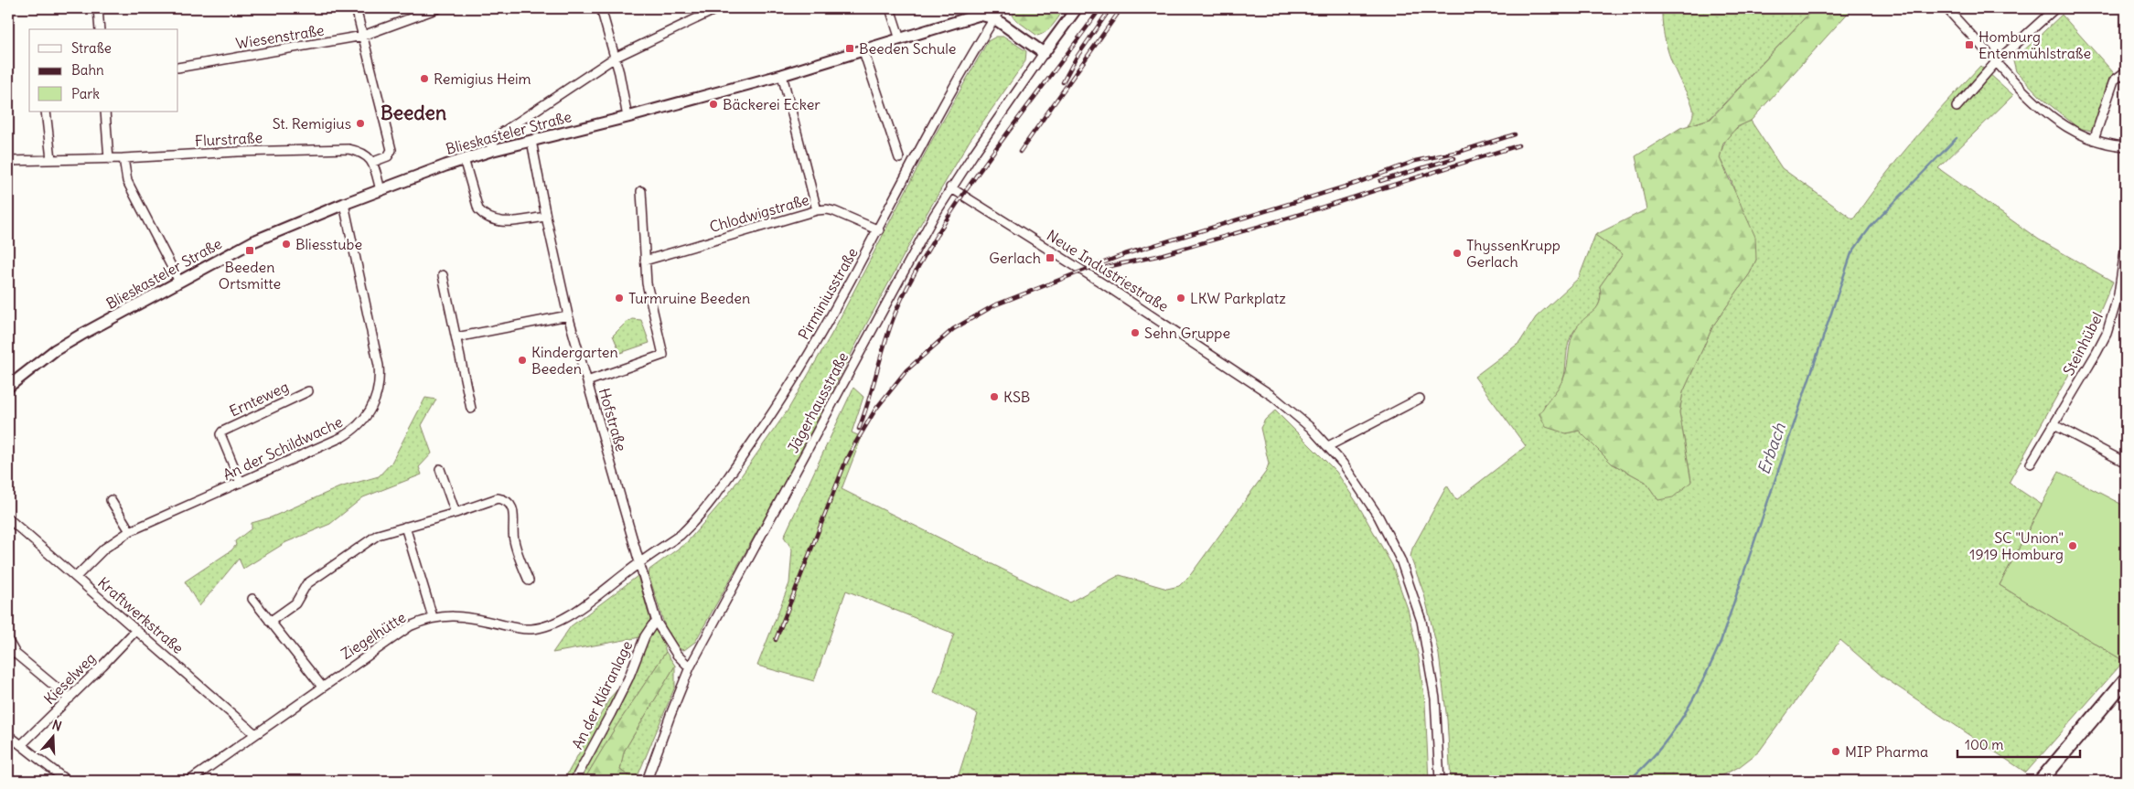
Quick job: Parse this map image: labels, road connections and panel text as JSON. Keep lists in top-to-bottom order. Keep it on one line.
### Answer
{"streets":{"street":["Wiesenstraße","Blieskasteler Straße","Flurstraße","Chlodwigstraße","Neue Industriestraße","Pirminiusstraße","Steinhübel","Ernteweg","Jägerhausstraße","Hofstraße","An der Schildwache","Kraftwerkstraße","Ziegelhütte","Kieselweg","An der Kläranlage"]},"crossings":[["Blieskasteler Straße","Pirminiusstraße"],["Blieskasteler Straße","Jägerhausstraße"],["Blieskasteler Straße","Hofstraße"],["Blieskasteler Straße","An der Schildwache"],["Chlodwigstraße","Pirminiusstraße"],["Neue Industriestraße","Jägerhausstraße"],["Pirminiusstraße","Hofstraße"],["Pirminiusstraße","Ziegelhütte"],["Ernteweg","An der Schildwache"],["Jägerhausstraße","Hofstraße"],["Hofstraße","Ziegelhütte"],["Hofstraße","An der Kläranlage"],["An der Schildwache","Kraftwerkstraße"],["Kraftwerkstraße","Ziegelhütte"],["Kraftwerkstraße","Kieselweg"]],"districts":["Beeden"],"water":["Erbach"],"places":{"transit":["Homburg Entenmühlstraße","Beeden Schule","Beeden Ortsmitte","Gerlach"],"other":["Remigius Heim","Bäckerei Ecker","St. Remigius","Bliesstube","ThyssenKrupp Gerlach","Turmruine Beeden","LKW Parkplatz","Sehn Gruppe","Kindergarten Beeden","KSB","SC \"Union\" 1919 Homburg","MIP Pharma"]},"legend":["Straße","Bahn","Park"],"scale_bar":"100 m","north":"top"}
